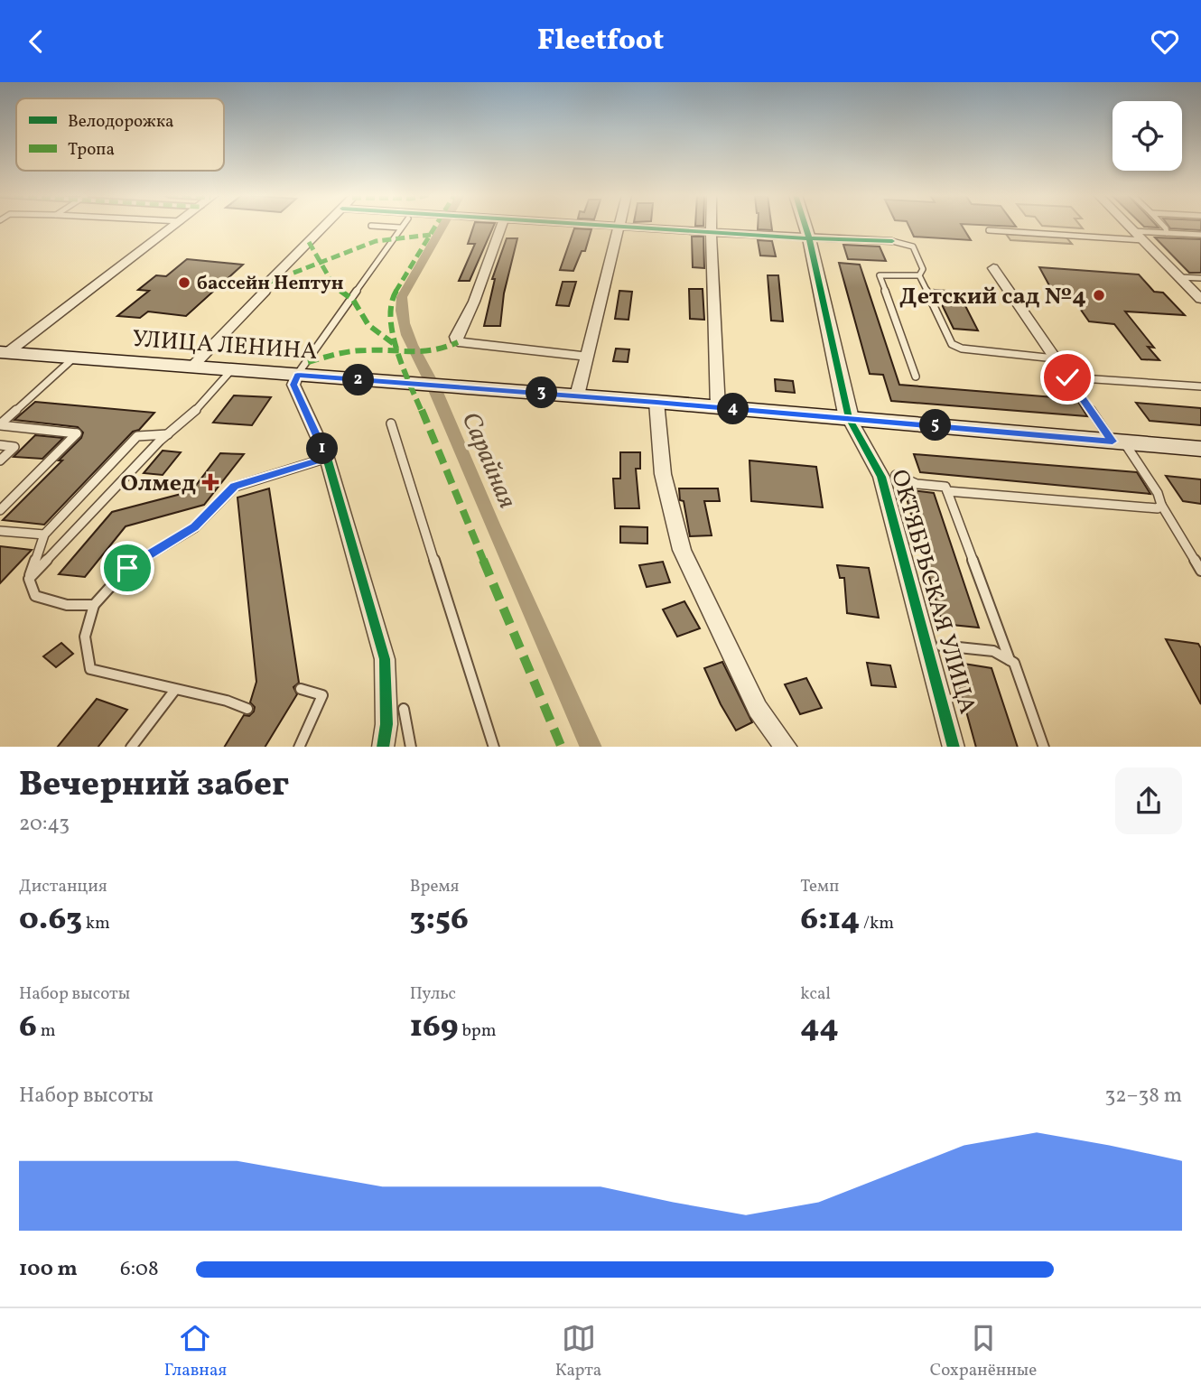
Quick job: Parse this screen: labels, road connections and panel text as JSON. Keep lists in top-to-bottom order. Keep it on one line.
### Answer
{"streets":{"main road":["УЛИЦА ЛЕНИНА"],"street":["ОКТЯБРЬСКАЯ УЛИЦА"]},"crossings":[["УЛИЦА ЛЕНИНА","ОКТЯБРЬСКАЯ УЛИЦА"]],"water":["Сарайная"],"places":{"other":["бассейн Нептун","Детский сад №4"],"health":["Олмед"]},"legend":["Велодорожка","Тропа"],"page":{"header":"Fleetfoot","pins":["2","3","4","5","1"],"heading":["Вечерний забег","20:43"],"stats":[["Дистанция","0.63 km"],["Время","3:56"],["Темп","6:14 /km"],["Набор высоты","6 m"],["Пульс","169 bpm"],["kcal","44"]],"chart":["Набор высоты","32–38 m"],"list":[{"name":"100 m","note":"6:08"}],"tabs":["Главная","Карта","Сохранённые"]}}
